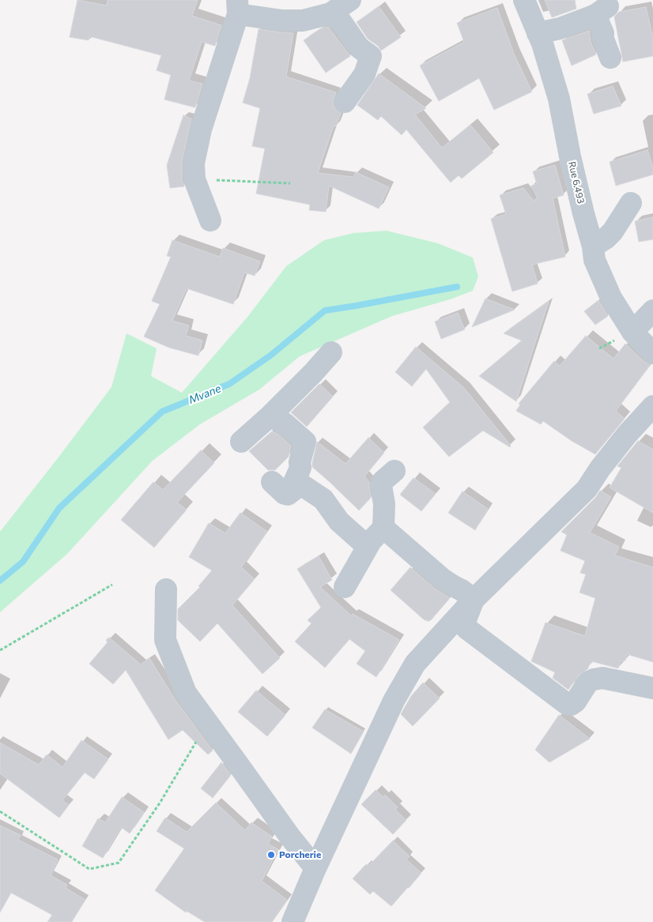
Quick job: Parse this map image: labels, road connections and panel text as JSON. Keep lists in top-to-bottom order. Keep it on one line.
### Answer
{"streets":{"street":["Rue 6.493"]},"water":["Mvane"],"places":["Porcherie"]}
